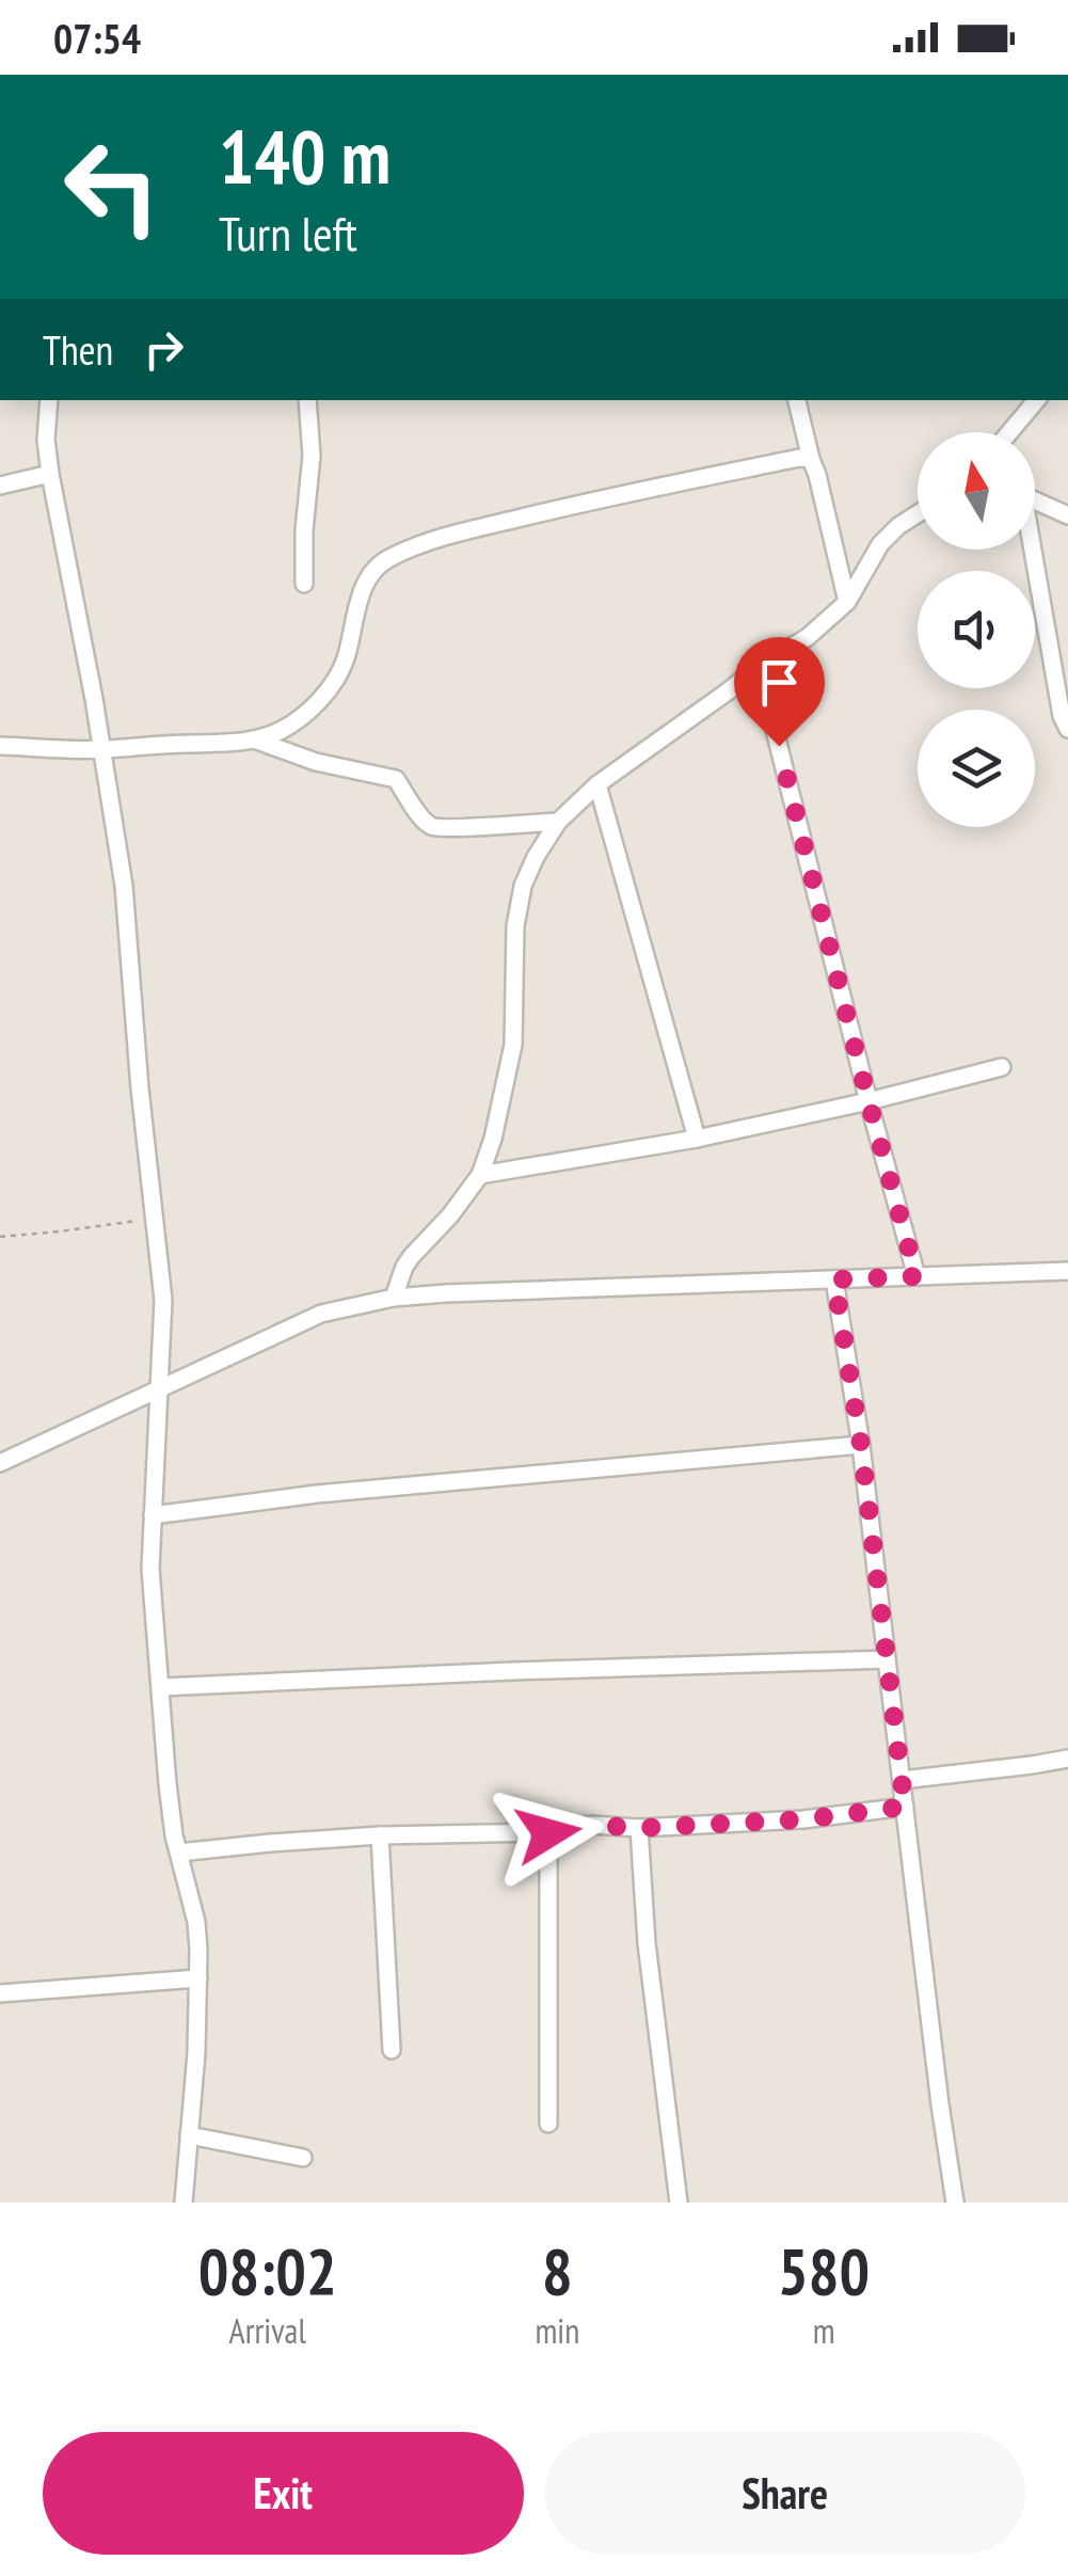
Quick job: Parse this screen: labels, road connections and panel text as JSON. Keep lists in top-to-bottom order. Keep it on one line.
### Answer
{"north":"top","page":{"status":"07:54","turn":["140 m","Turn left"],"then":"Then","eta":["08:02","Arrival","8","min","580","m"],"buttons":["Exit","Share"]}}
